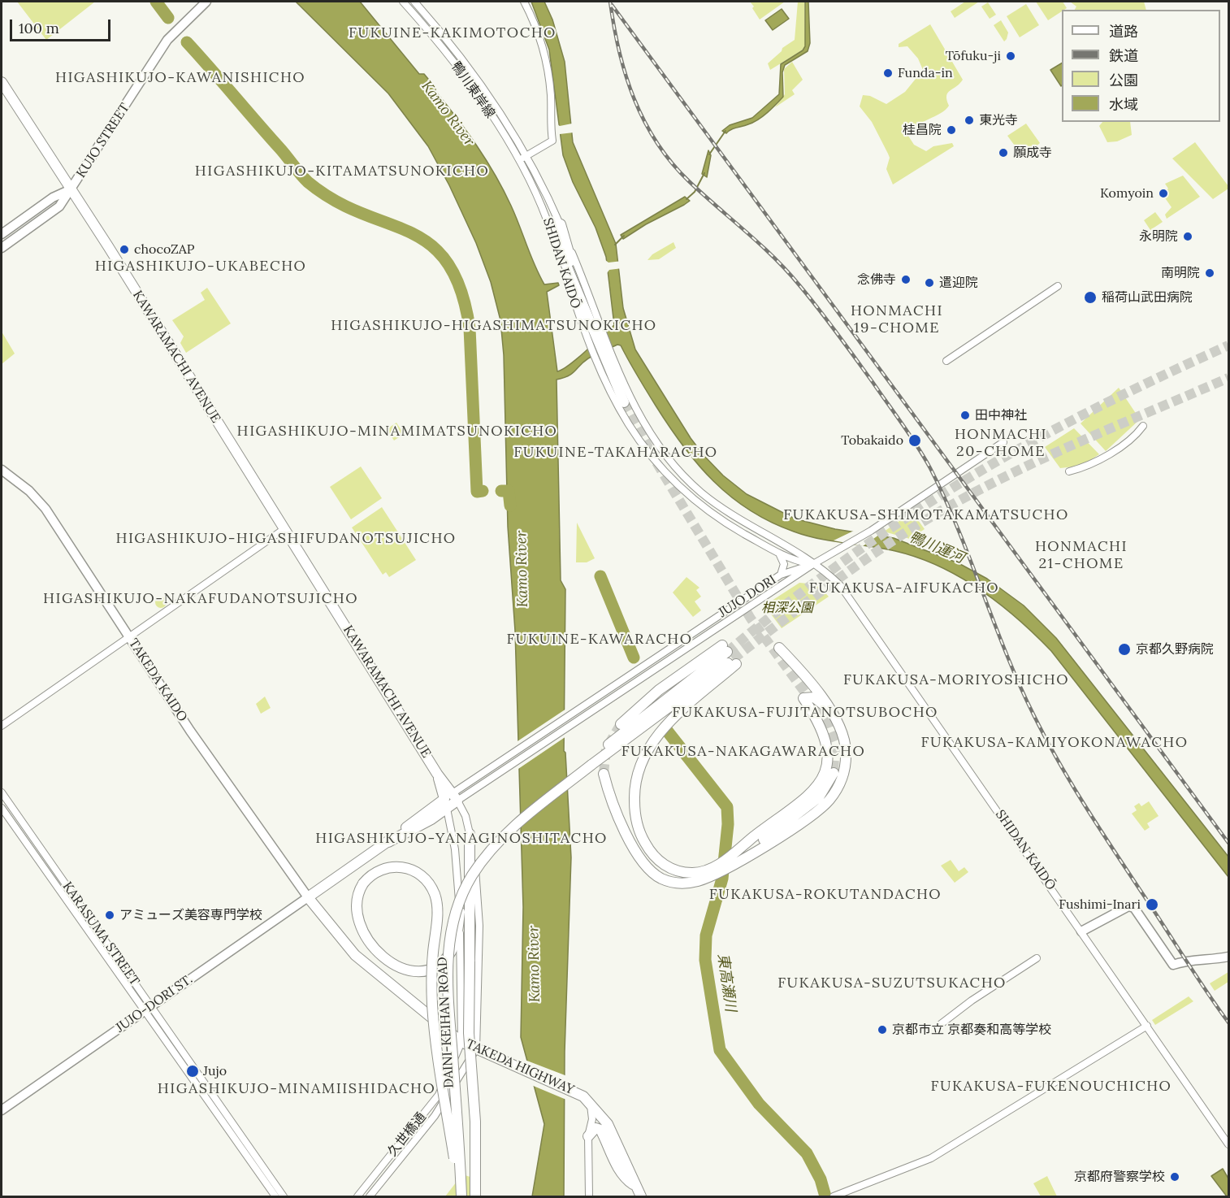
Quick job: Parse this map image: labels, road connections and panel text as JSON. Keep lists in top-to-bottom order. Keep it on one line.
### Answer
{"streets":{"highway":["KAWARAMACHI AVENUE","DAINI-KEIHAN ROAD","TAKEDA HIGHWAY"],"main road":["KUJO STREET","TAKEDA KAIDO","JUJO-DORI ST."],"street":["鴨川東岸線","SHIDAN KAIDŌ","JUJO DORI","KARASUMA STREET","久世橋通"]},"crossings":[["鴨川東岸線","SHIDAN KAIDŌ"],["KUJO STREET","KAWARAMACHI AVENUE"],["SHIDAN KAIDŌ","JUJO DORI"],["KAWARAMACHI AVENUE","JUJO DORI"],["TAKEDA KAIDO","JUJO-DORI ST."],["TAKEDA KAIDO","TAKEDA HIGHWAY"],["KARASUMA STREET","JUJO-DORI ST."],["JUJO-DORI ST.","TAKEDA HIGHWAY"],["TAKEDA HIGHWAY","久世橋通"]],"districts":["FUKUINE-KAKIMOTOCHO","HIGASHIKUJO-KAWANISHICHO","HIGASHIKUJO-KITAMATSUNOKICHO","HIGASHIKUJO-UKABECHO","HONMACHI 19-CHOME","HIGASHIKUJO-HIGASHIMATSUNOKICHO","HIGASHIKUJO-MINAMIMATSUNOKICHO","HONMACHI 20-CHOME","FUKUINE-TAKAHARACHO","FUKAKUSA-SHIMOTAKAMATSUCHO","HIGASHIKUJO-HIGASHIFUDANOTSUJICHO","HONMACHI 21-CHOME","FUKAKUSA-AIFUKACHO","HIGASHIKUJO-NAKAFUDANOTSUJICHO","FUKUINE-KAWARACHO","FUKAKUSA-MORIYOSHICHO","FUKAKUSA-FUJITANOTSUBOCHO","FUKAKUSA-KAMIYOKONAWACHO","FUKAKUSA-NAKAGAWARACHO","HIGASHIKUJO-YANAGINOSHITACHO","FUKAKUSA-ROKUTANDACHO","FUKAKUSA-SUZUTSUKACHO","FUKAKUSA-FUKENOUCHICHO","HIGASHIKUJO-MINAMIISHIDACHO"],"water":["Kamo River","鴨川運河","東高瀬川"],"parks":["相深公園"],"places":["Tōfuku-ji","Funda-in","東光寺","桂昌院","願成寺","Komyoin","永明院","chocoZAP","南明院","念佛寺","遣迎院","稲荷山武田病院","田中神社","Tobakaido","京都久野病院","Fushimi-Inari","アミューズ美容専門学校","京都市立 京都奏和高等学校","Jujo","京都府警察学校"],"legend":["道路","鉄道","公園","水域"],"scale_bar":"100 m"}
